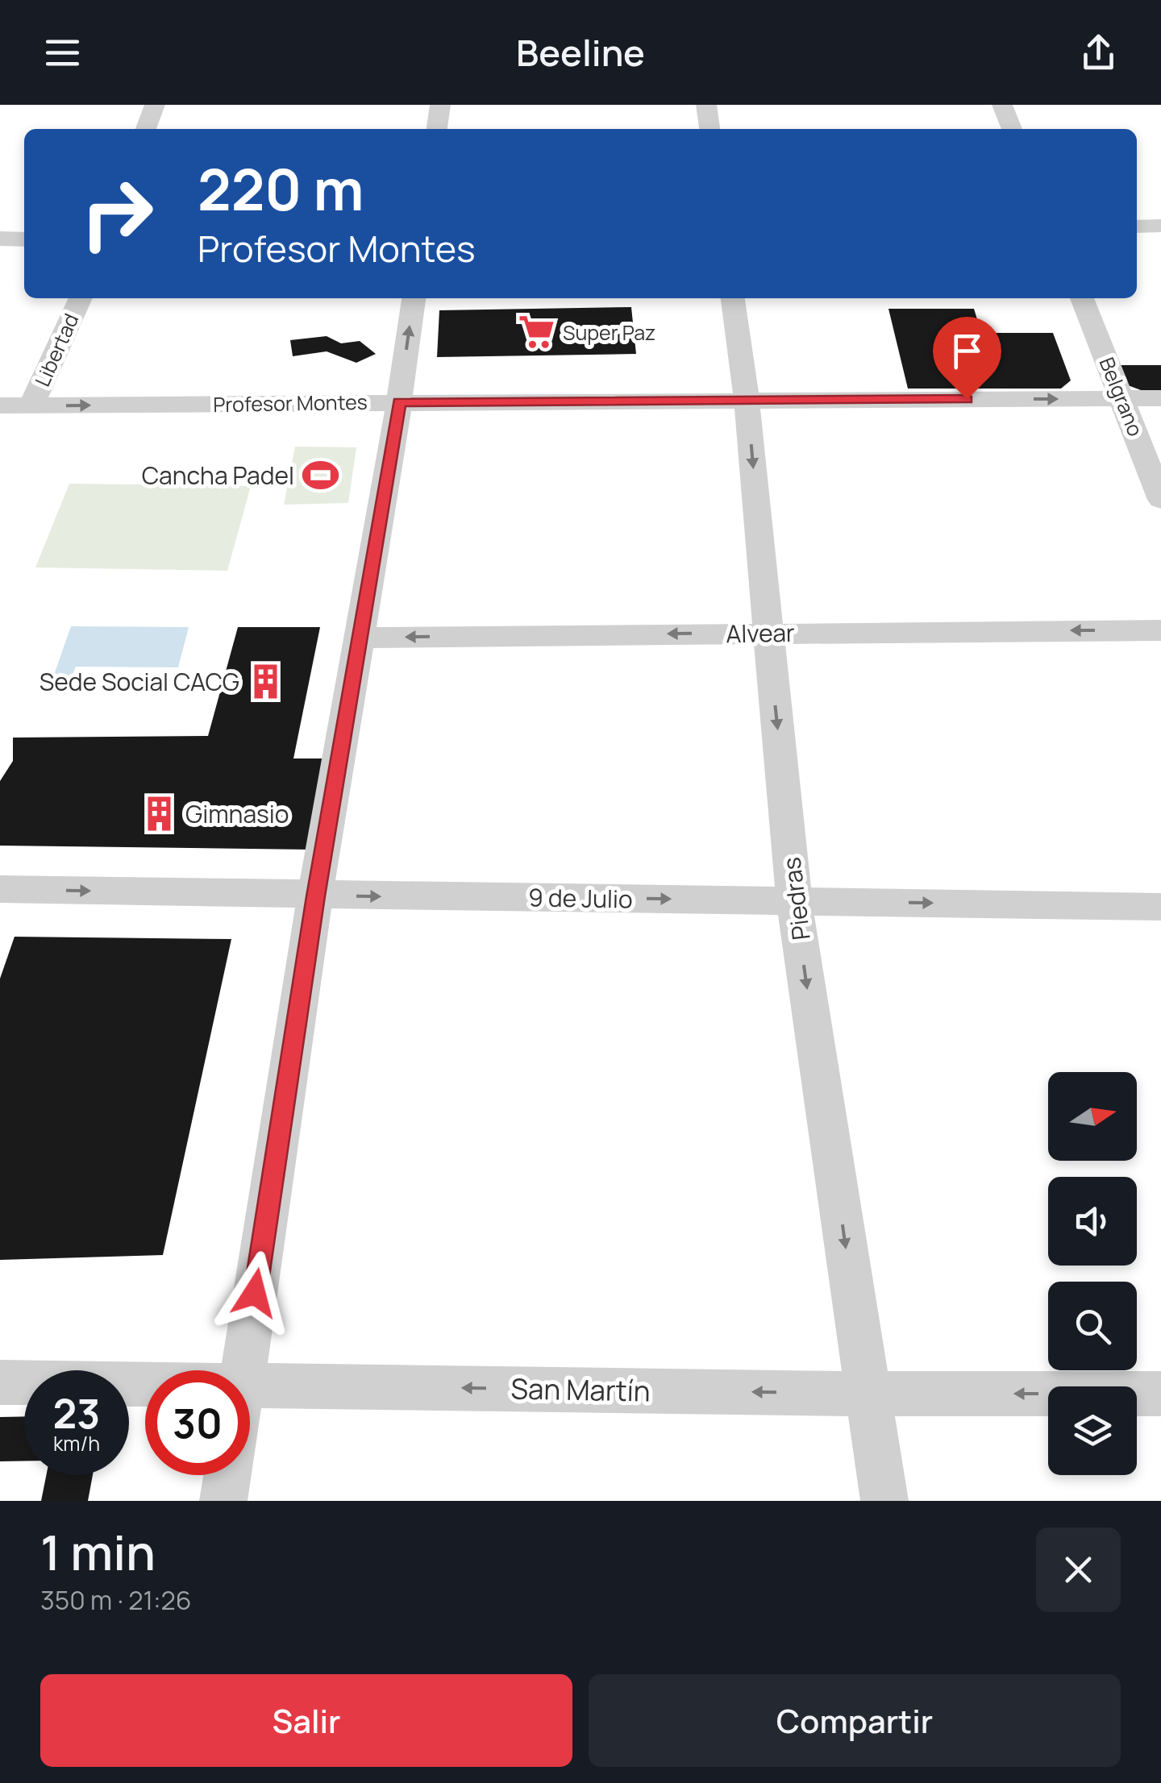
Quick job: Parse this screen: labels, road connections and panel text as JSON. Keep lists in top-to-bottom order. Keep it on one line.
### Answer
{"streets":{"street":["Libertad","Belgrano","Profesor Montes","Alvear","9 de Julio","Piedras","San Martín"]},"crossings":[["Libertad","Profesor Montes"],["Belgrano","Profesor Montes"],["Profesor Montes","Piedras"],["Alvear","Piedras"],["9 de Julio","Piedras"],["Piedras","San Martín"]],"one_way":["Profesor Montes","Alvear","9 de Julio","Piedras","San Martín"],"places":{"supermarket":["Super Paz"],"sports":["Cancha Padel"],"building":["Sede Social CACG","Gimnasio"]},"north":"right","page":{"header":"Beeline","turn":["220 m","Profesor Montes"],"speed":"23 km/h","limit":"30","heading":["1 min","350 m · 21:26"],"buttons":["Salir","Compartir"]}}
